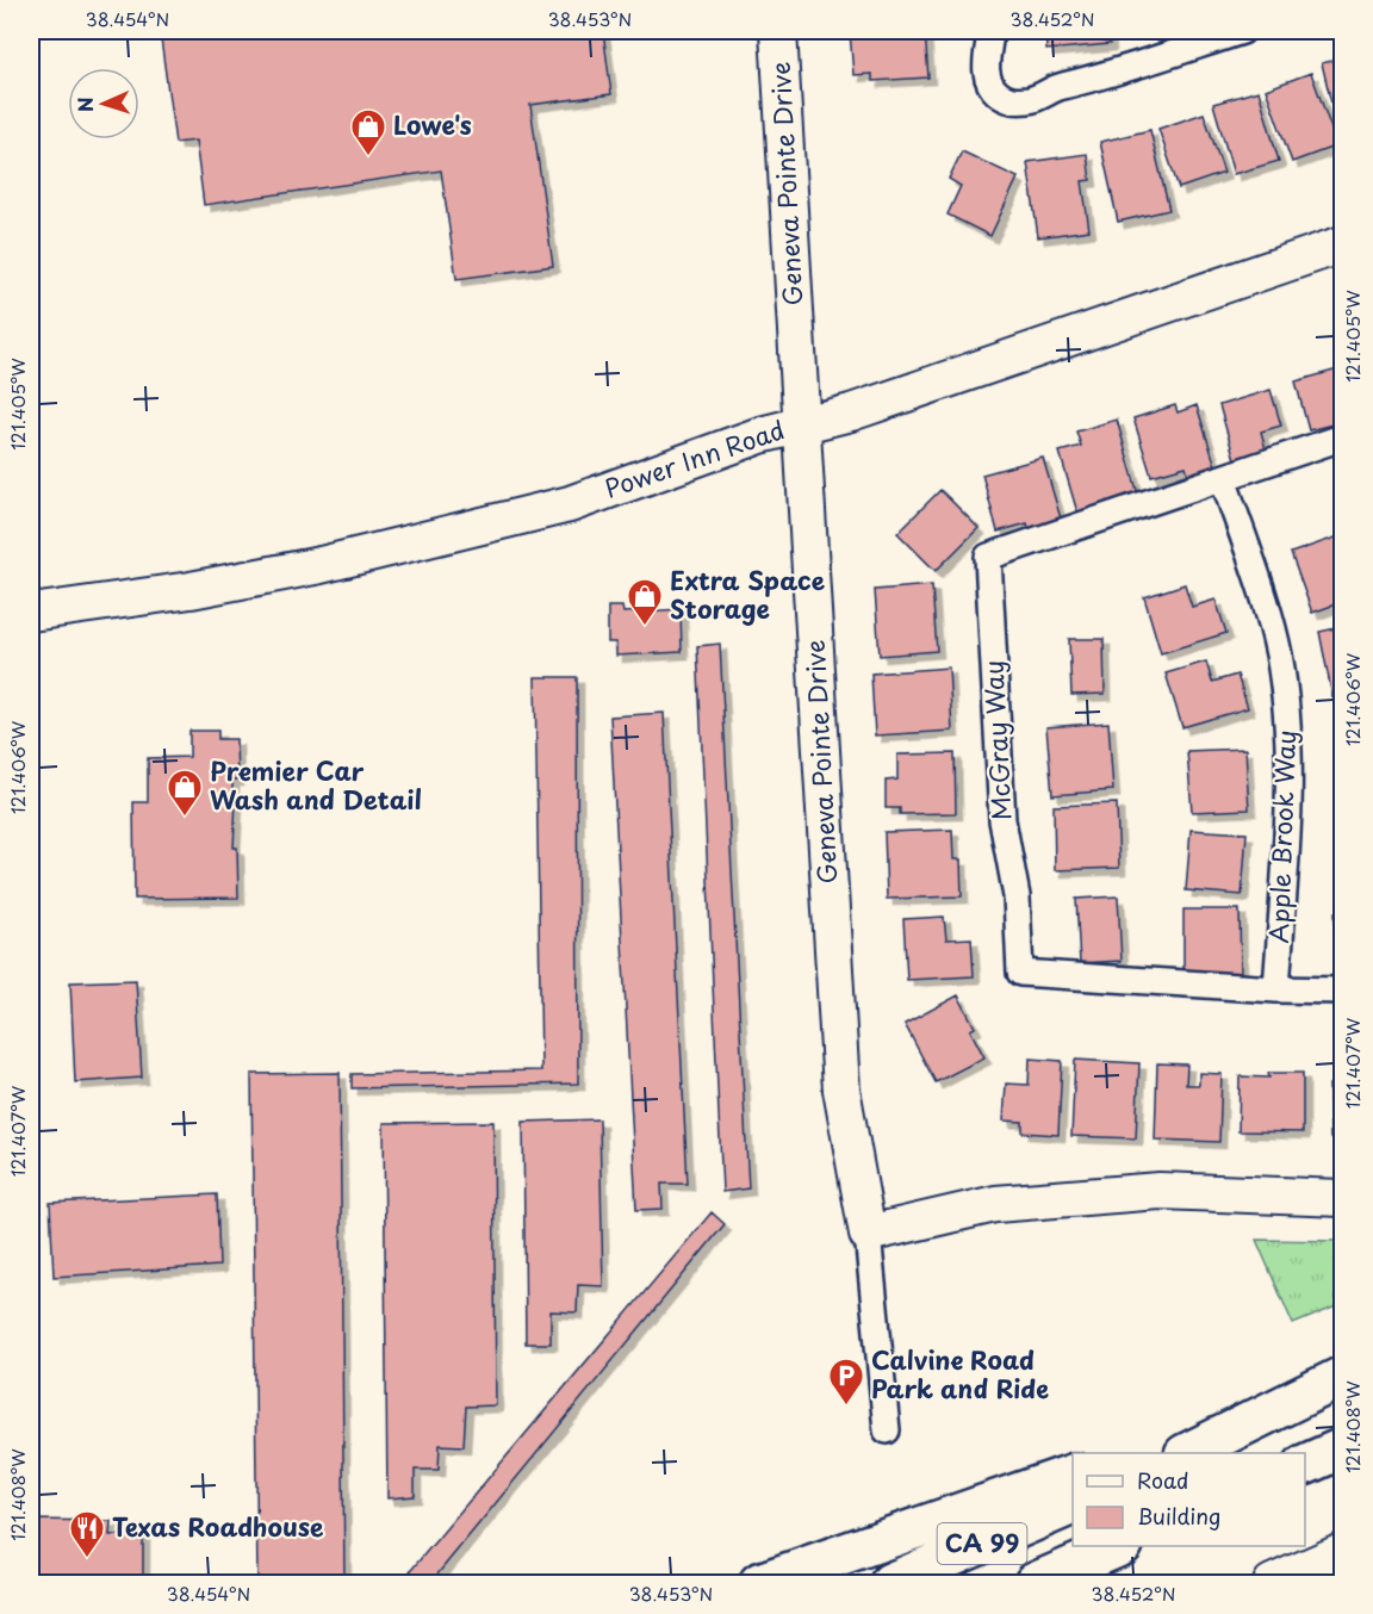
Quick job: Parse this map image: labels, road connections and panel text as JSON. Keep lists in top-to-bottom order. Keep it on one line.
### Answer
{"streets":{"highway":["CA 99"],"street":["Geneva Pointe Drive","Power Inn Road","McGray Way","Apple Brook Way"]},"crossings":[["Geneva Pointe Drive","Power Inn Road"],["McGray Way","Apple Brook Way"]],"places":{"shop":["Lowe's","Extra Space Storage","Premier Car Wash and Detail"],"parking":["Calvine Road Park and Ride"],"restaurant":["Texas Roadhouse"]},"legend":["Road","Building"],"north":"left","coordinates":["38.454°N","38.453°N","38.452°N","121.405°W","121.406°W","121.407°W","121.408°W"]}
